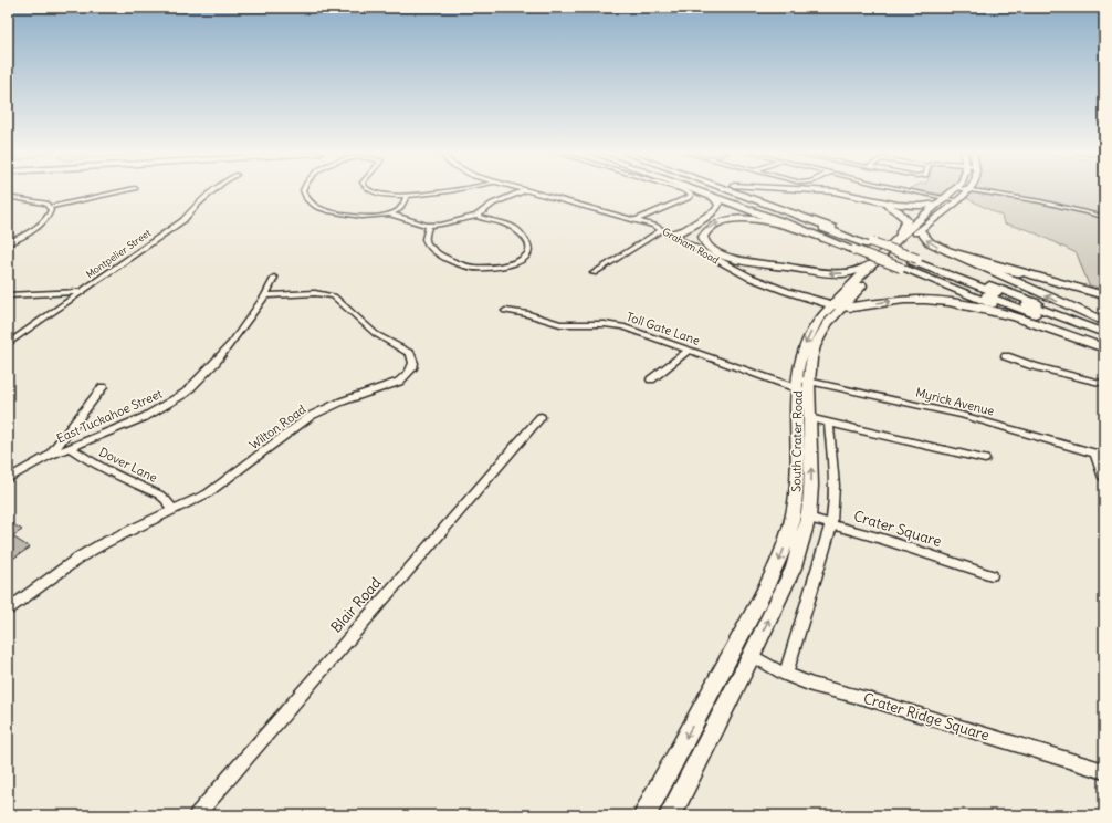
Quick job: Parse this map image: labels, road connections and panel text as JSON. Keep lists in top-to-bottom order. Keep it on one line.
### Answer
{"streets":{"main road":["Graham Road","South Crater Road"],"street":["Montpelier Street","Toll Gate Lane","Myrick Avenue","East Tuckahoe Street","Wilton Road","Dover Lane","Crater Square","Blair Road","Crater Ridge Square"]},"crossings":[["Graham Road","South Crater Road"],["Toll Gate Lane","Myrick Avenue"],["Toll Gate Lane","South Crater Road"],["Myrick Avenue","South Crater Road"],["East Tuckahoe Street","Wilton Road"],["East Tuckahoe Street","Dover Lane"],["Wilton Road","Dover Lane"],["South Crater Road","Crater Square"],["South Crater Road","Crater Ridge Square"]]}
